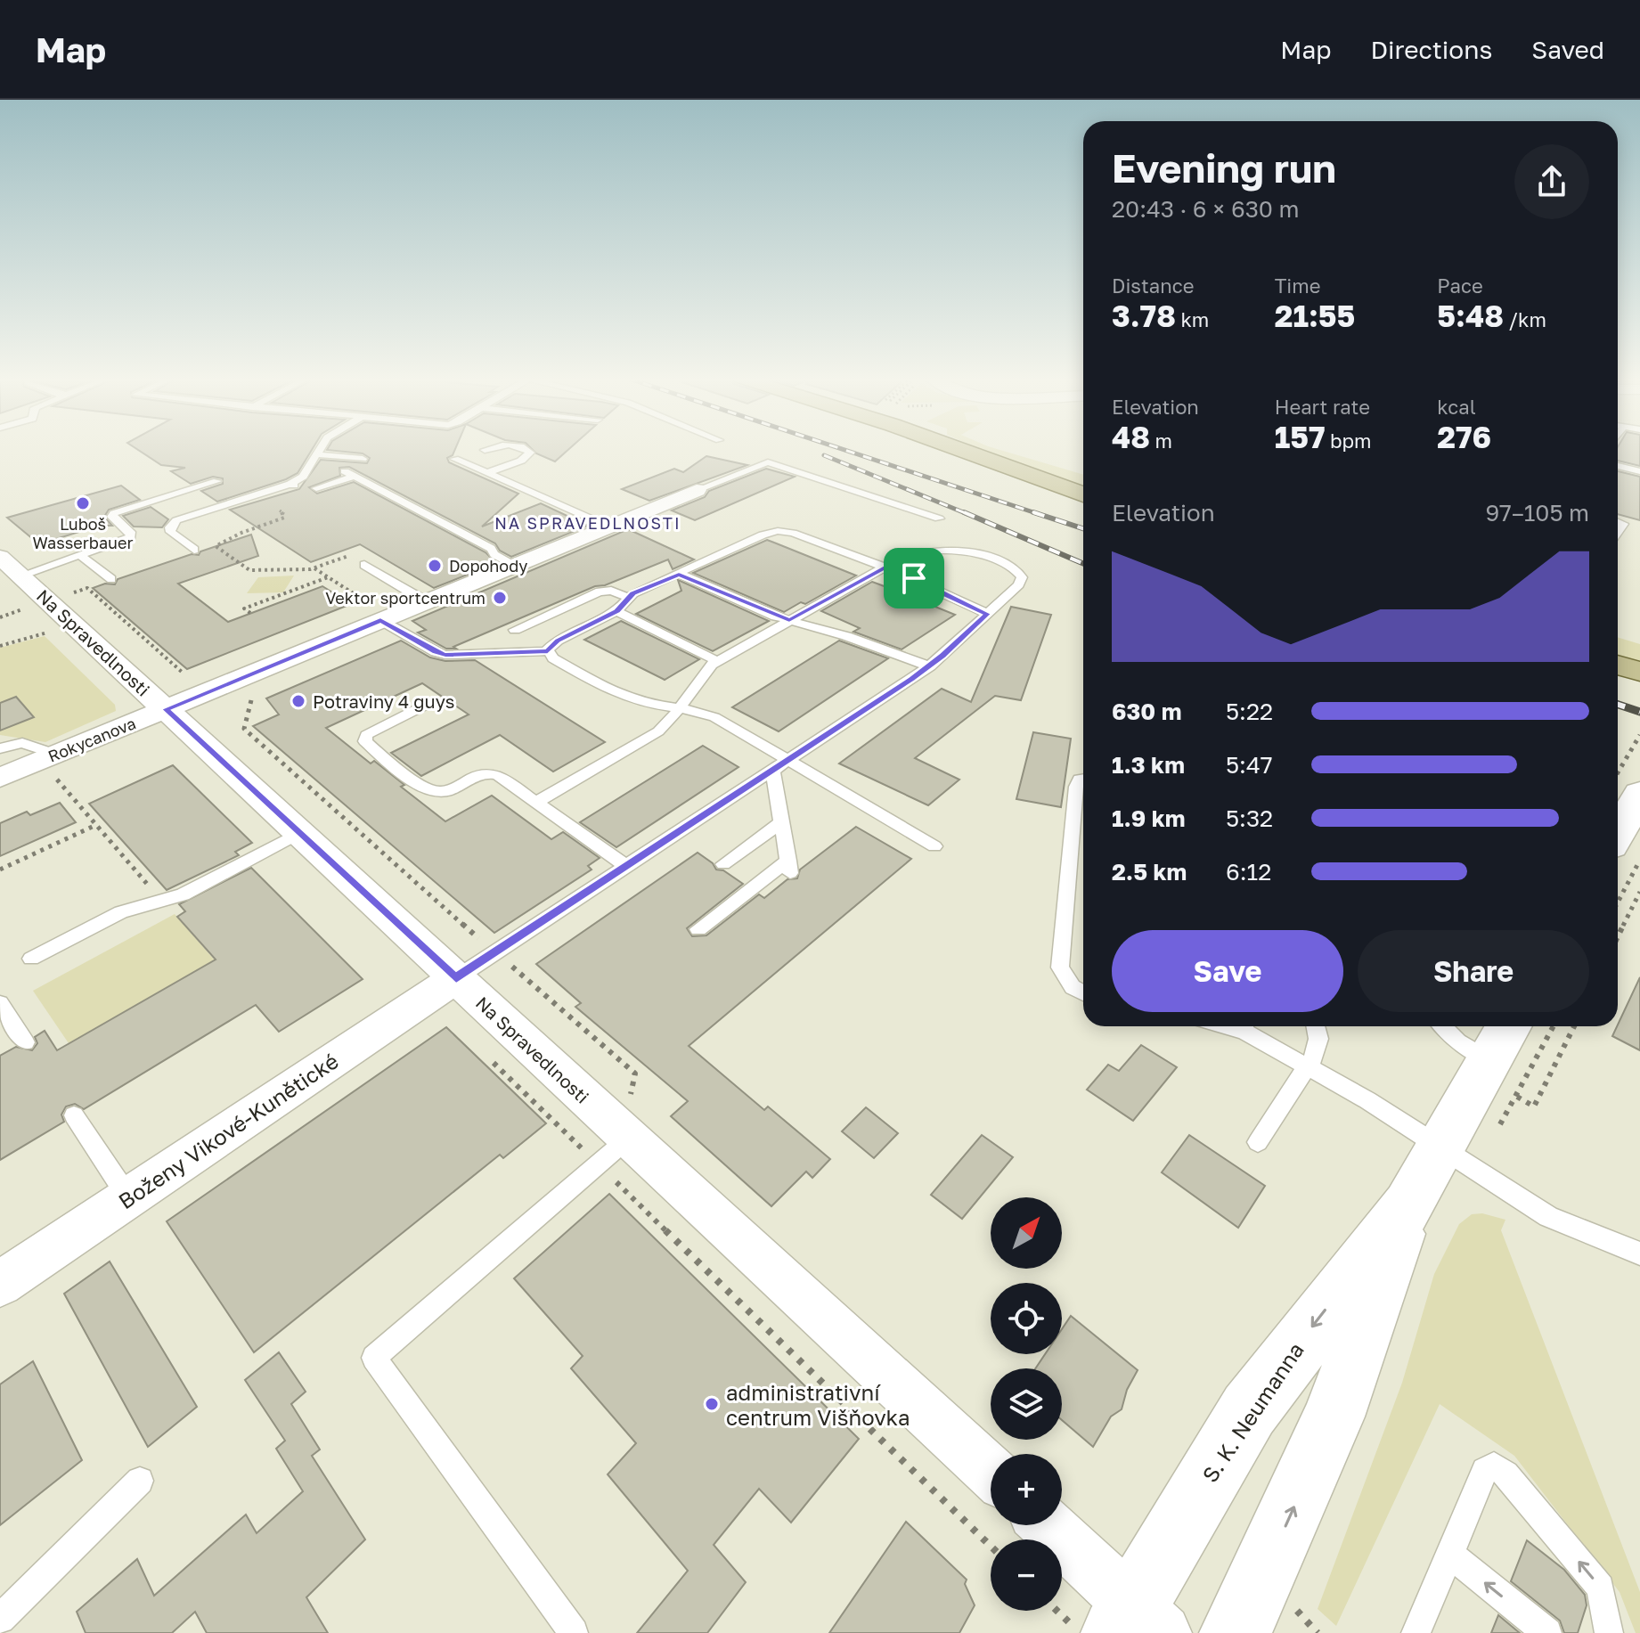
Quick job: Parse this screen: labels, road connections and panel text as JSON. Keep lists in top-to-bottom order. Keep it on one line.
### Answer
{"streets":{"street":["Na Spravedlnosti","Rokycanova","Boženy Vikové-Kunětické","S. K. Neumanna"]},"crossings":[["Na Spravedlnosti","Rokycanova"],["Na Spravedlnosti","Boženy Vikové-Kunětické"]],"districts":["NA SPRAVEDLNOSTI"],"places":["Luboš Wasserbauer","Dopohody","Vektor sportcentrum","Potraviny 4 guys","administrativní centrum Višňovka"],"north":"top right","page":{"header":"Map","nav":["Map","Directions","Saved"],"heading":["Evening run","20:43 · 6 × 630 m"],"stats":[["Distance","3.78 km"],["Time","21:55"],["Pace","5:48 /km"],["Elevation","48 m"],["Heart rate","157 bpm"],["kcal","276"]],"chart":["Elevation","97–105 m"],"list":[{"name":"630 m","note":"5:22"},{"name":"1.3 km","note":"5:47"},{"name":"1.9 km","note":"5:32"},{"name":"2.5 km","note":"6:12"}],"buttons":["Save","Share"],"map_buttons":["+","−"]}}
